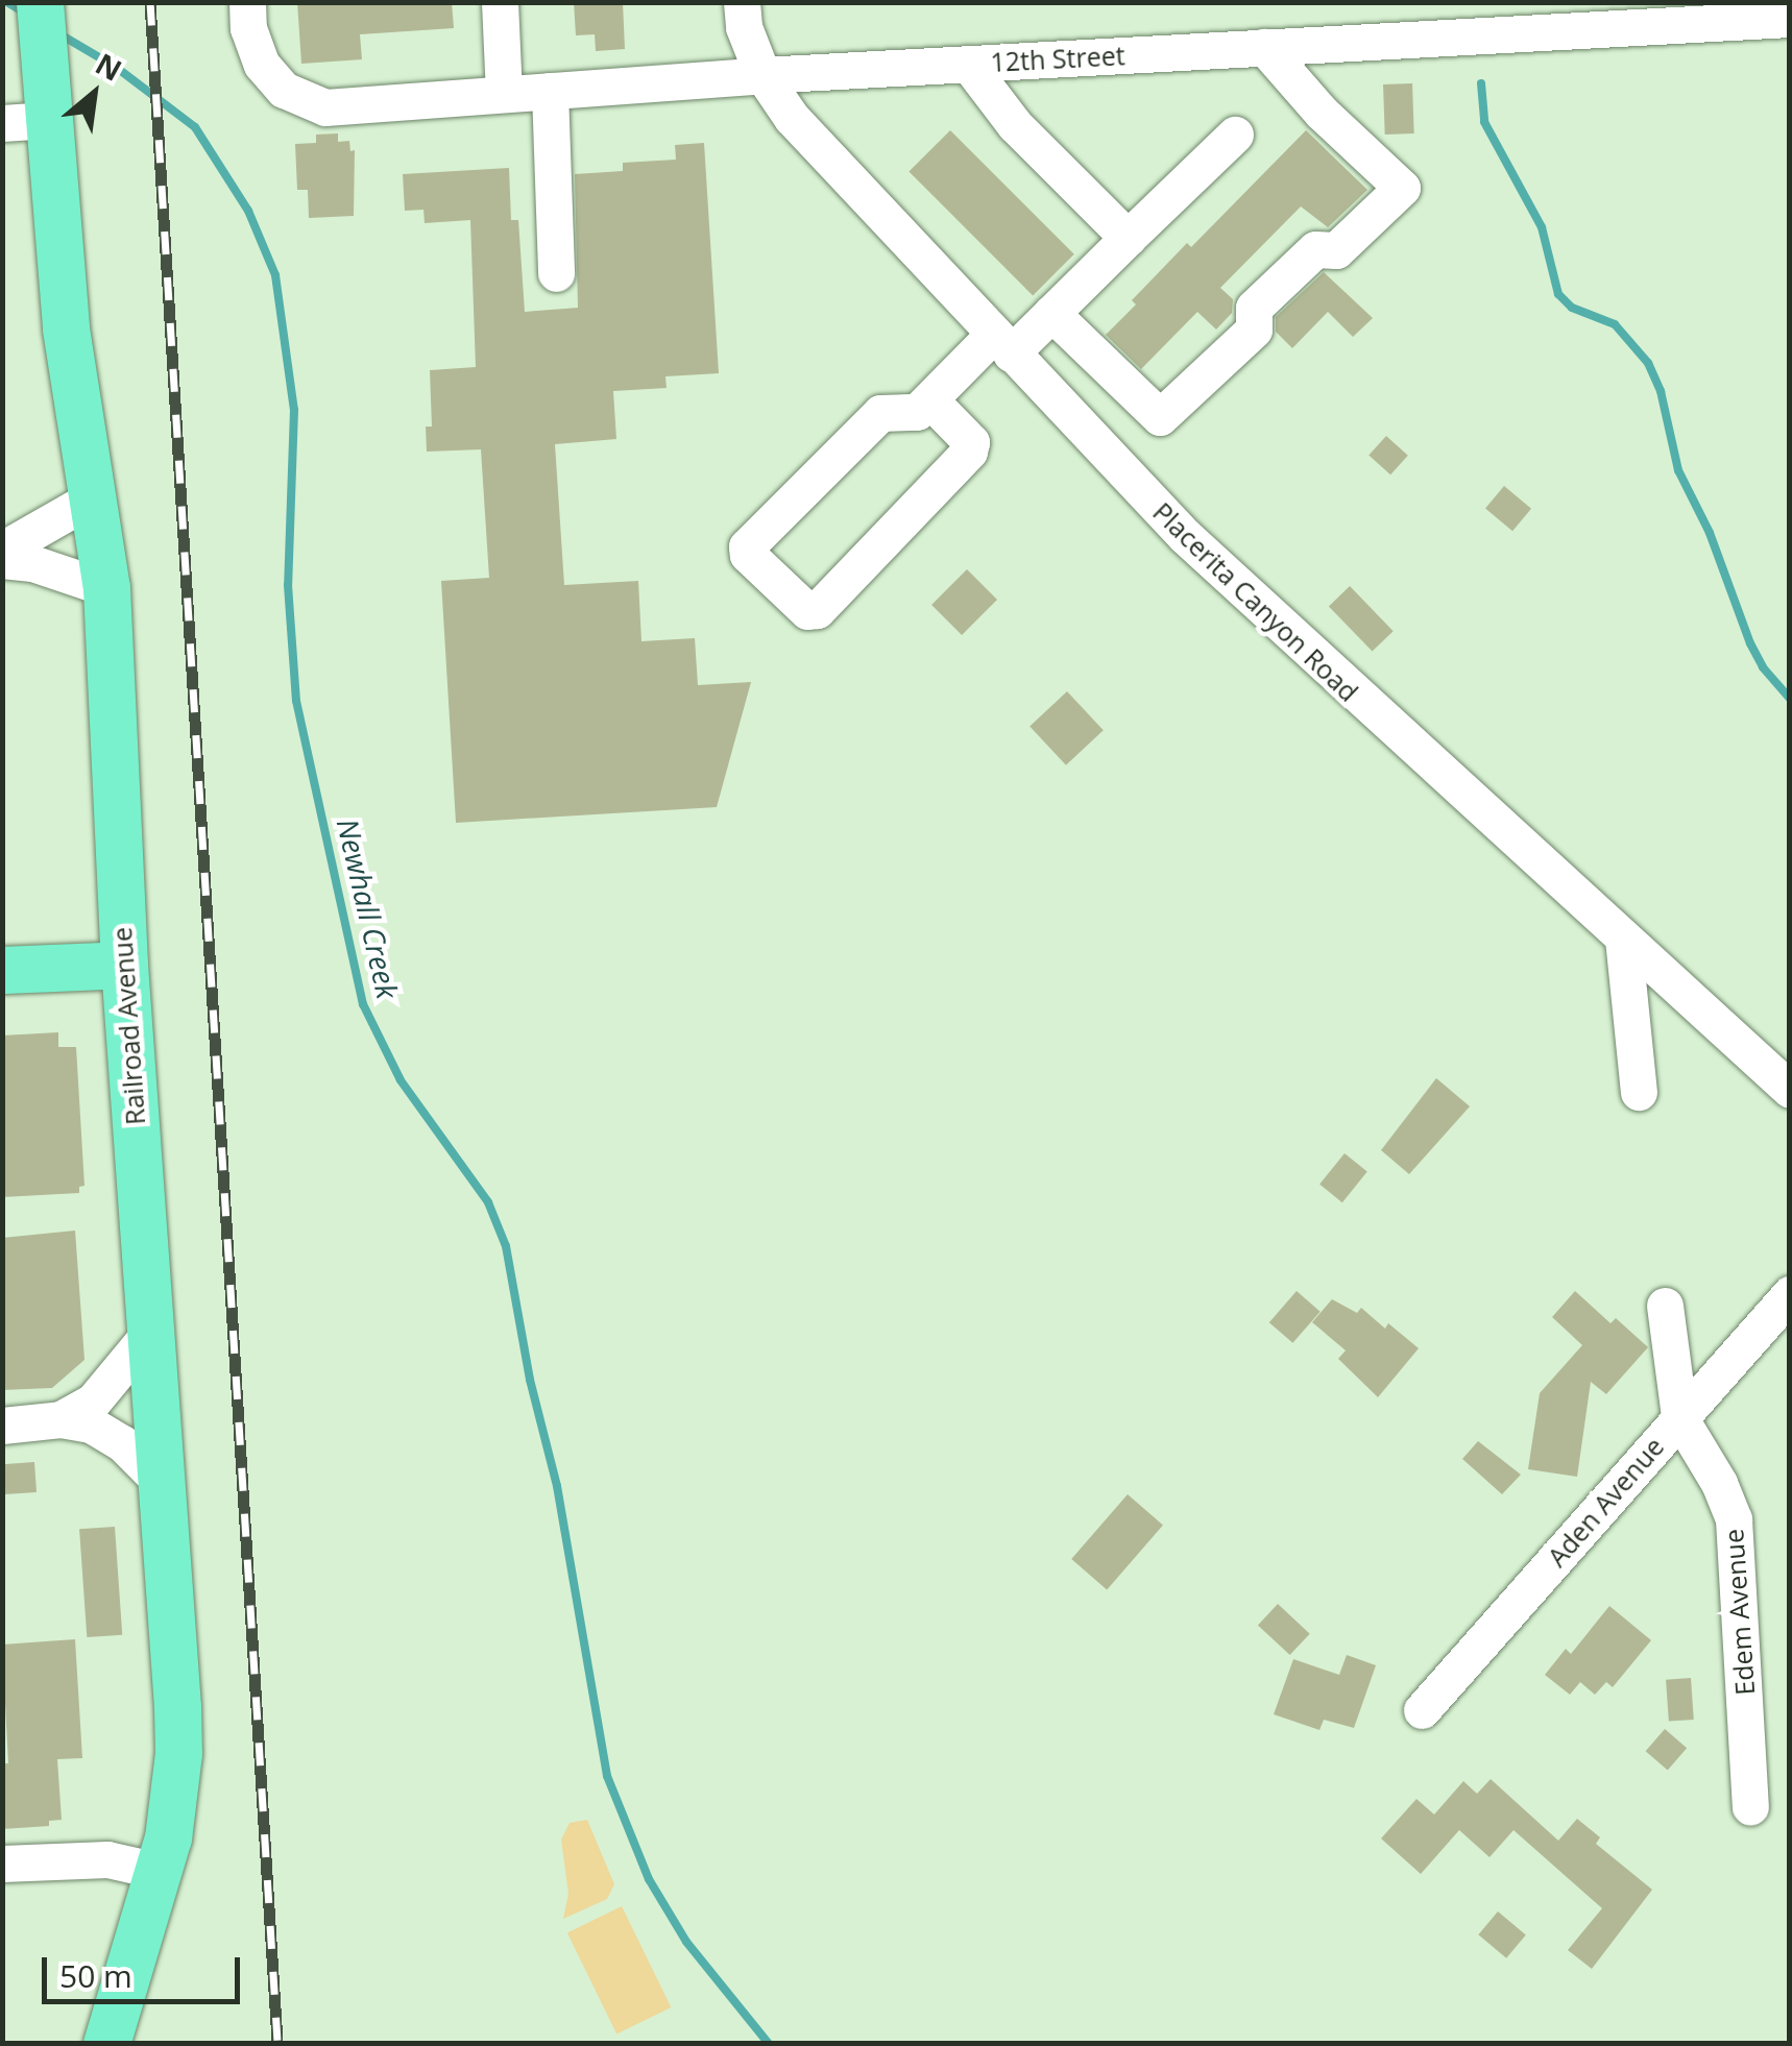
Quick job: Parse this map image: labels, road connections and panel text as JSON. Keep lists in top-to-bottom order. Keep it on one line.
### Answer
{"streets":{"main road":["Railroad Avenue"],"street":["12th Street","Placerita Canyon Road","Aden Avenue","Edem Avenue"]},"crossings":[["12th Street","Placerita Canyon Road"],["Aden Avenue","Edem Avenue"]],"water":["Newhall Creek"],"scale_bar":"50 m","north":"top right"}
